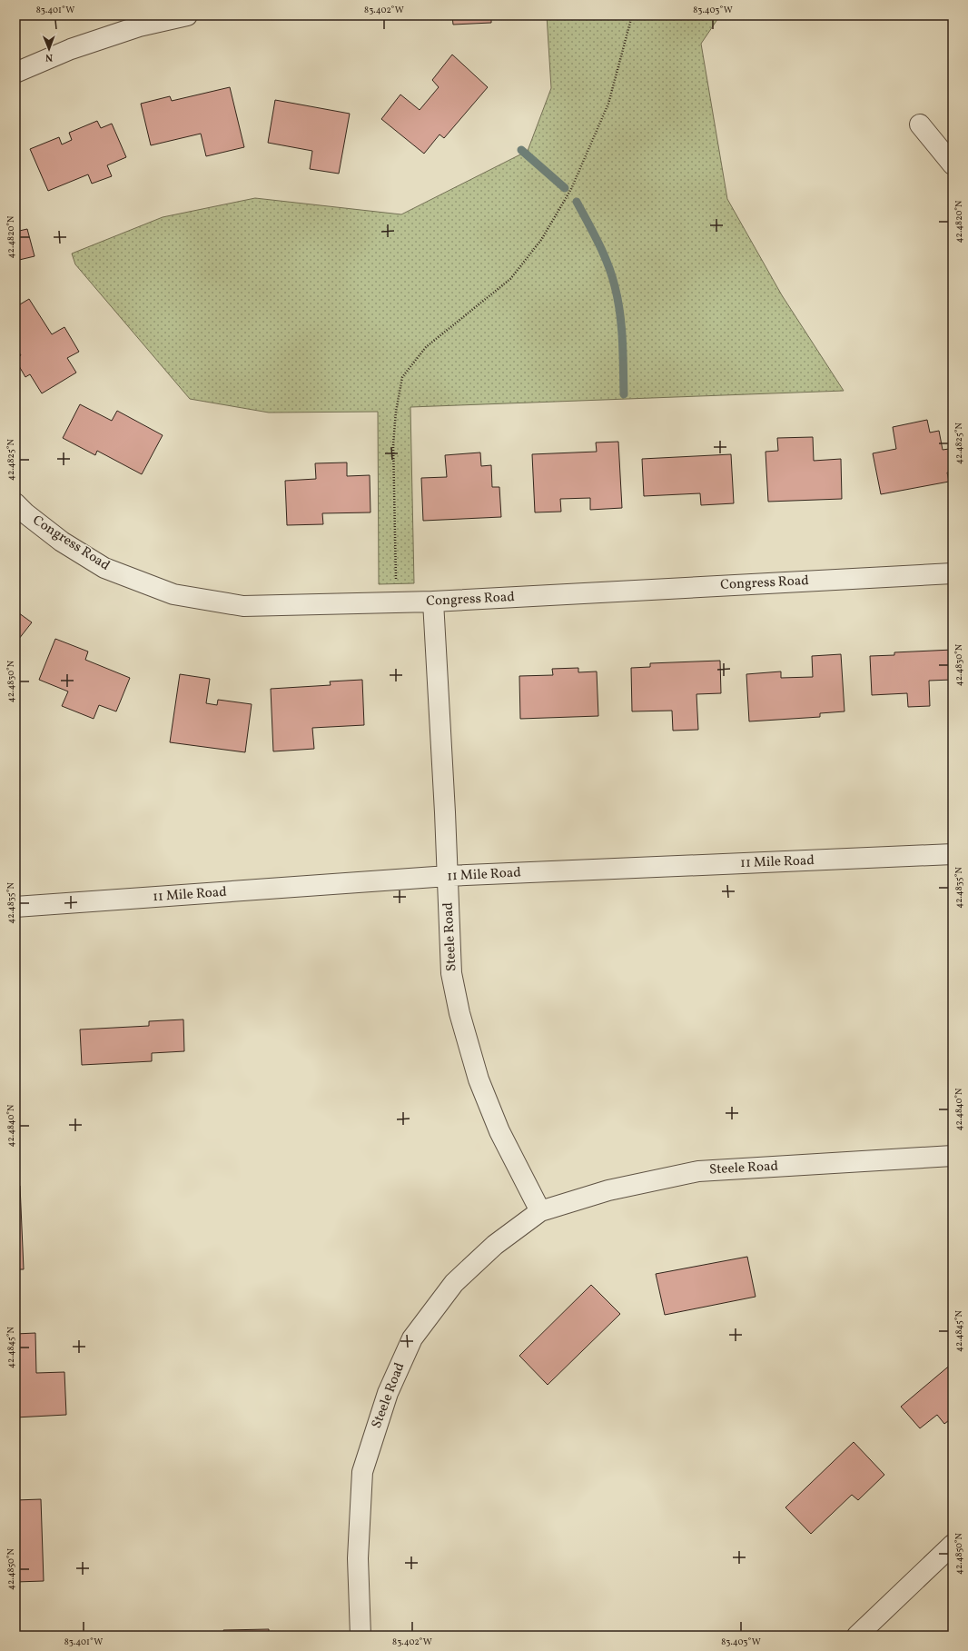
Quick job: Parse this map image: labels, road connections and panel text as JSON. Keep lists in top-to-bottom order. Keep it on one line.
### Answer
{"streets":{"street":["Congress Road","11 Mile Road","Steele Road"]},"crossings":[["Congress Road","Steele Road"],["11 Mile Road","Steele Road"]],"north":"bottom","coordinates":["83.401°W","83.402°W","83.403°W","42.4820°N","42.4825°N","42.4830°N","42.4835°N","42.4840°N","42.4845°N","42.4850°N"]}
